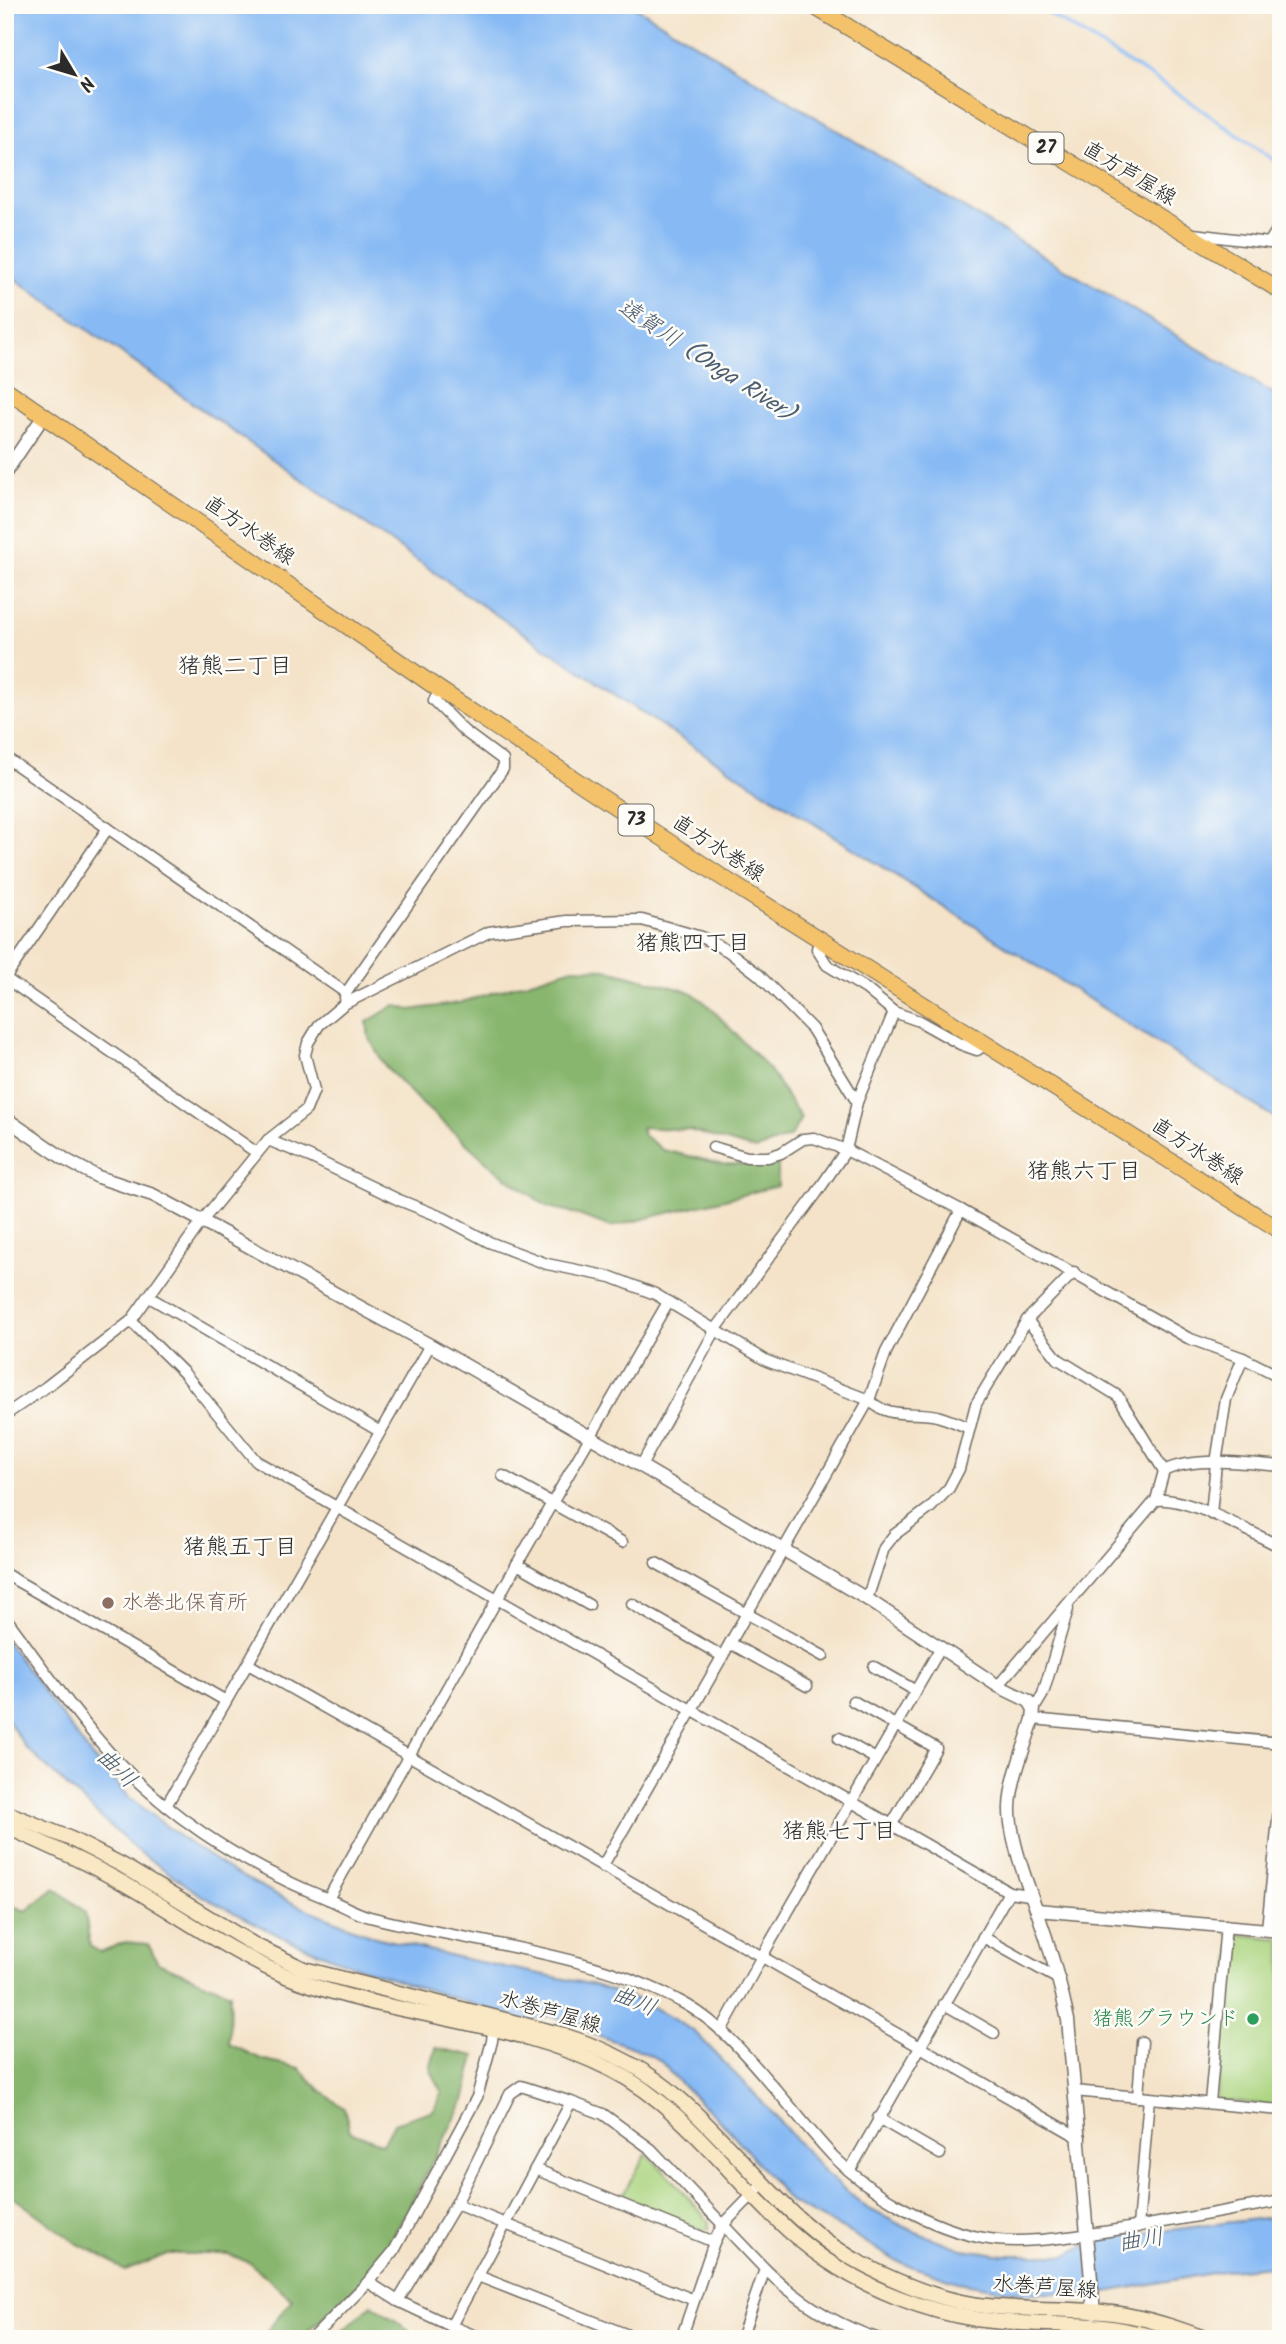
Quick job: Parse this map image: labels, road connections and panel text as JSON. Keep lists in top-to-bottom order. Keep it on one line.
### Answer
{"streets":{"main road":["27","直方芦屋線","直方水巻線","73","水巻芦屋線"]},"districts":["猪熊二丁目","猪熊四丁目","猪熊六丁目","猪熊五丁目","猪熊七丁目"],"water":["遠賀川 (Onga River)","曲川"],"places":["水巻北保育所","猪熊グラウンド"],"north":"bottom right"}
